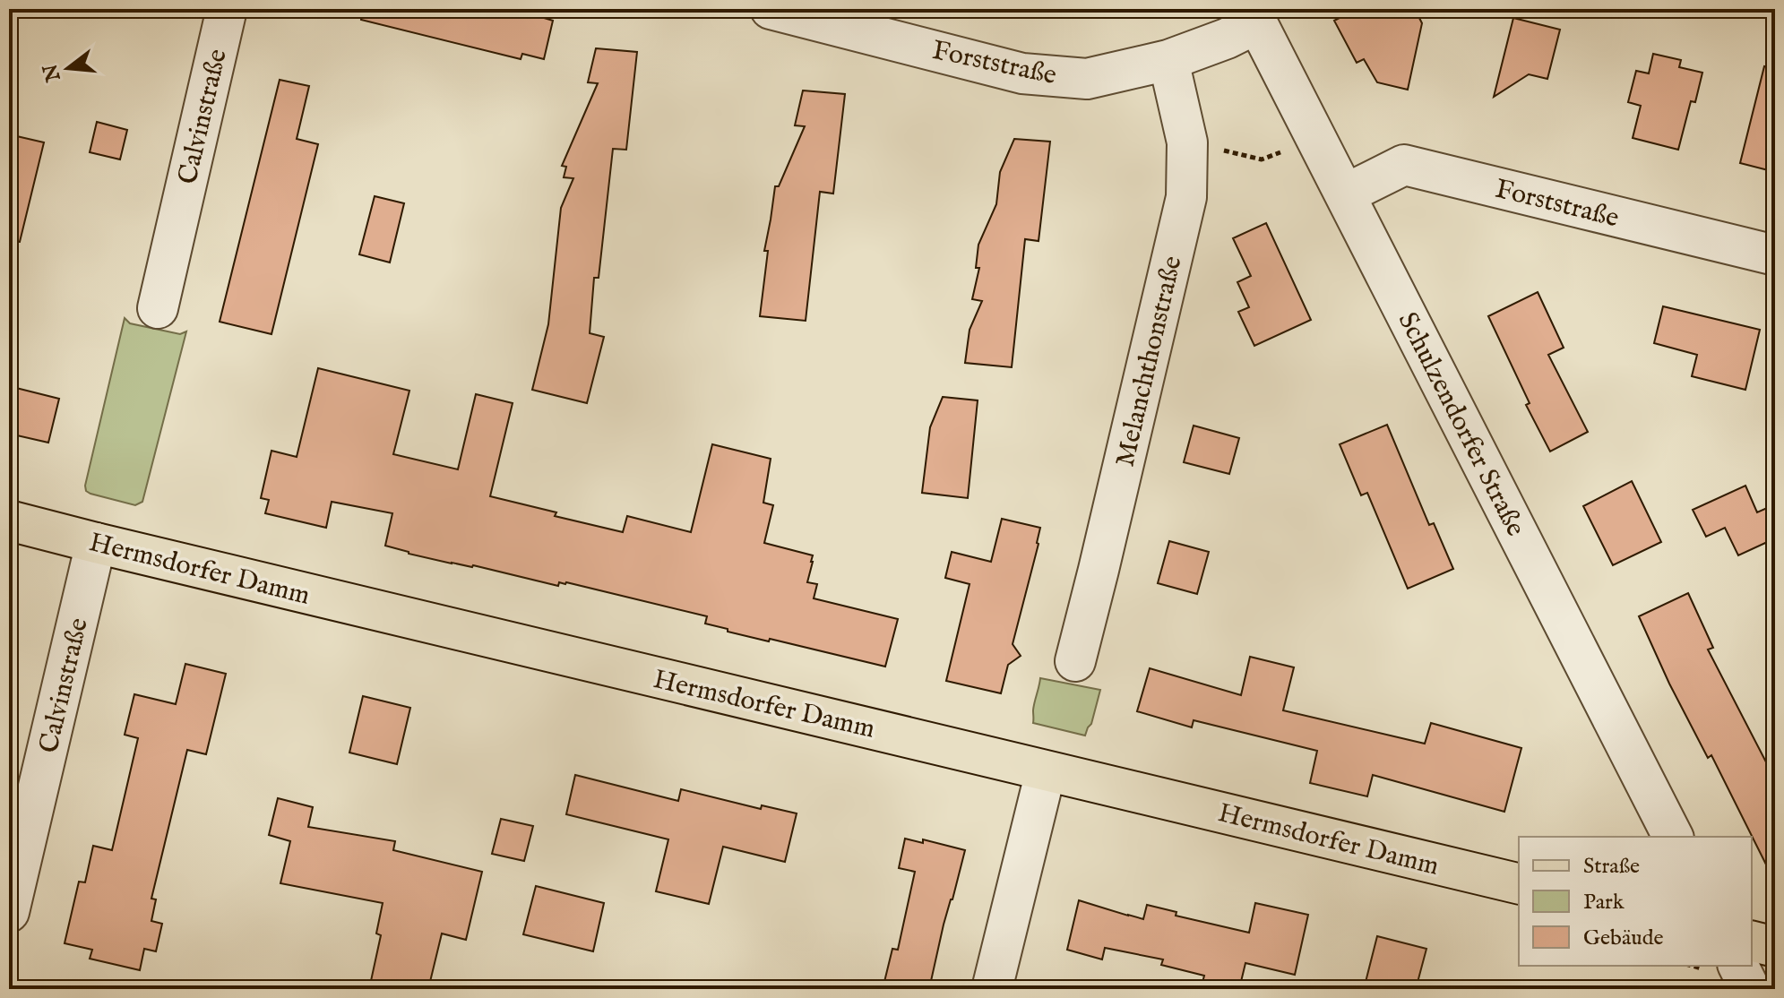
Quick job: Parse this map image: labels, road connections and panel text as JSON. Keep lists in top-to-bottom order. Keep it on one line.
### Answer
{"streets":{"main road":["Hermsdorfer Damm"],"street":["Forststraße","Calvinstraße","Melanchthonstraße","Schulzendorfer Straße"]},"crossings":[["Forststraße","Melanchthonstraße"],["Forststraße","Schulzendorfer Straße"],["Calvinstraße","Hermsdorfer Damm"]],"legend":["Straße","Park","Gebäude"],"north":"left"}
